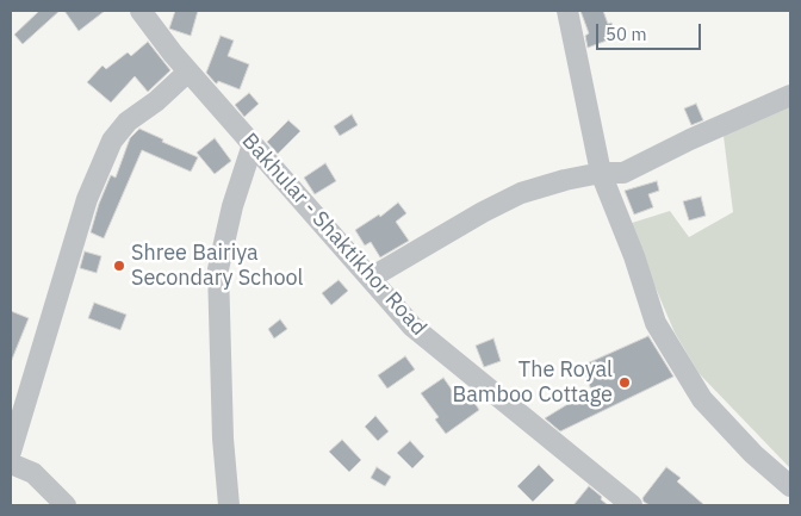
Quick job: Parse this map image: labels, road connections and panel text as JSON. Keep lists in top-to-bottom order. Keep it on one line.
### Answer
{"streets":{"street":["Bakhular - Shaktikhor Road"]},"places":["Shree Bairiya Secondary School","The Royal Bamboo Cottage"],"scale_bar":"50 m"}
